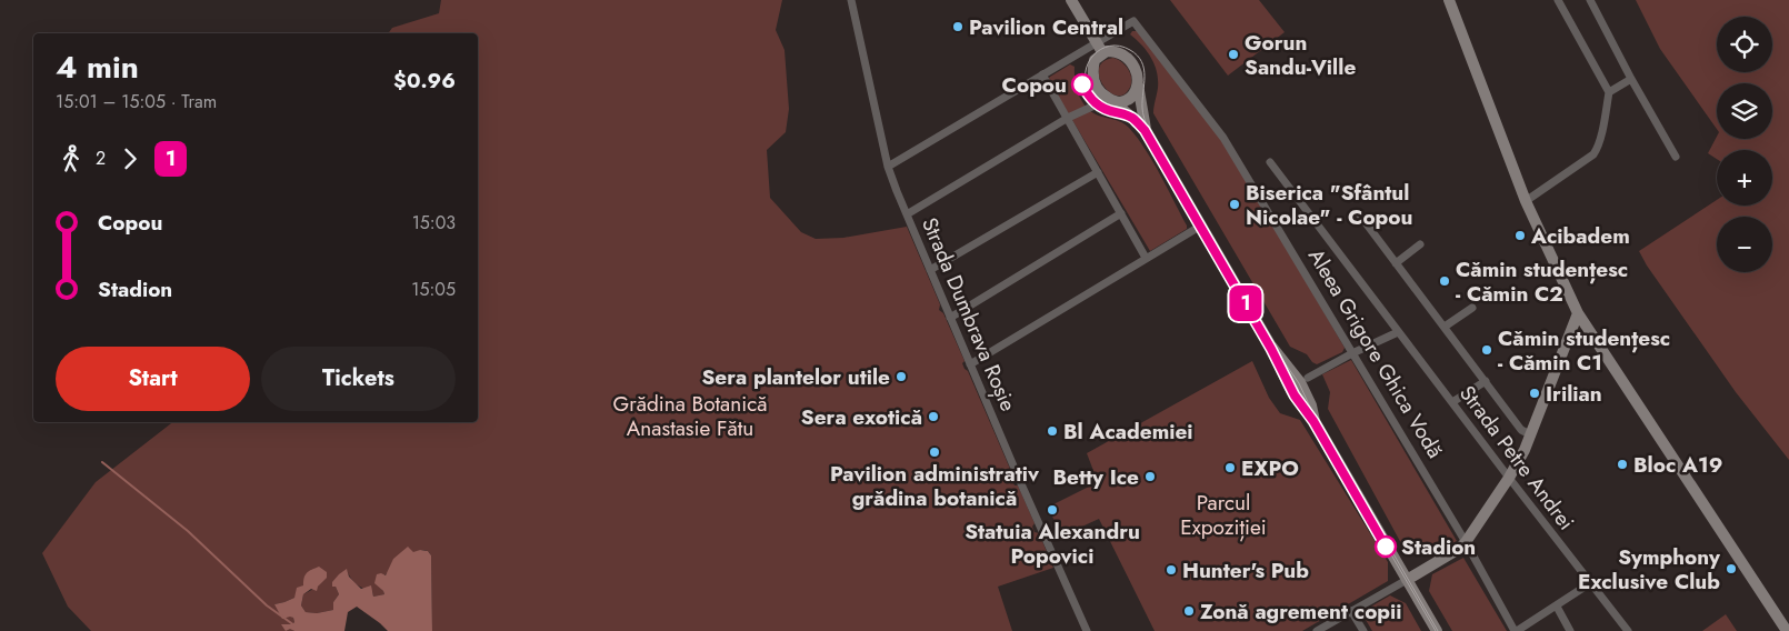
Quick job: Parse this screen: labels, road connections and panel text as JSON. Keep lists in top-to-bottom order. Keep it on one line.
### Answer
{"streets":{"street":["Strada Dumbrava Roșie","Aleea Grigore Ghica Vodă","Strada Petre Andrei"]},"parks":["Grădina Botanică Anastasie Fătu","Parcul Expoziției"],"places":["Pavilion Central","Gorun Sandu-Ville","Copou","Biserica \"Sfântul Nicolae\" - Copou","Acibadem","Cămin studențesc - Cămin C2","Cămin studențesc - Cămin C1","Sera plantelor utile","Irilian","Sera exotică","Bl Academiei","Pavilion administrativ grădina botanică","Bloc A19","EXPO","Betty Ice","Statuia Alexandru Popovici","Stadion","Symphony Exclusive Club","Hunter's Pub","Zonă agrement copii"],"lines":["tram line 1"],"page":{"on_map":"1","map_buttons":["+","−"],"heading":["4 min","15:01 – 15:05 · Tram","$0.96"],"legs":["2","1"],"list":[{"name":"Copou","value":"15:03"},{"name":"Stadion","value":"15:05"}],"buttons":["Start","Tickets"]}}
